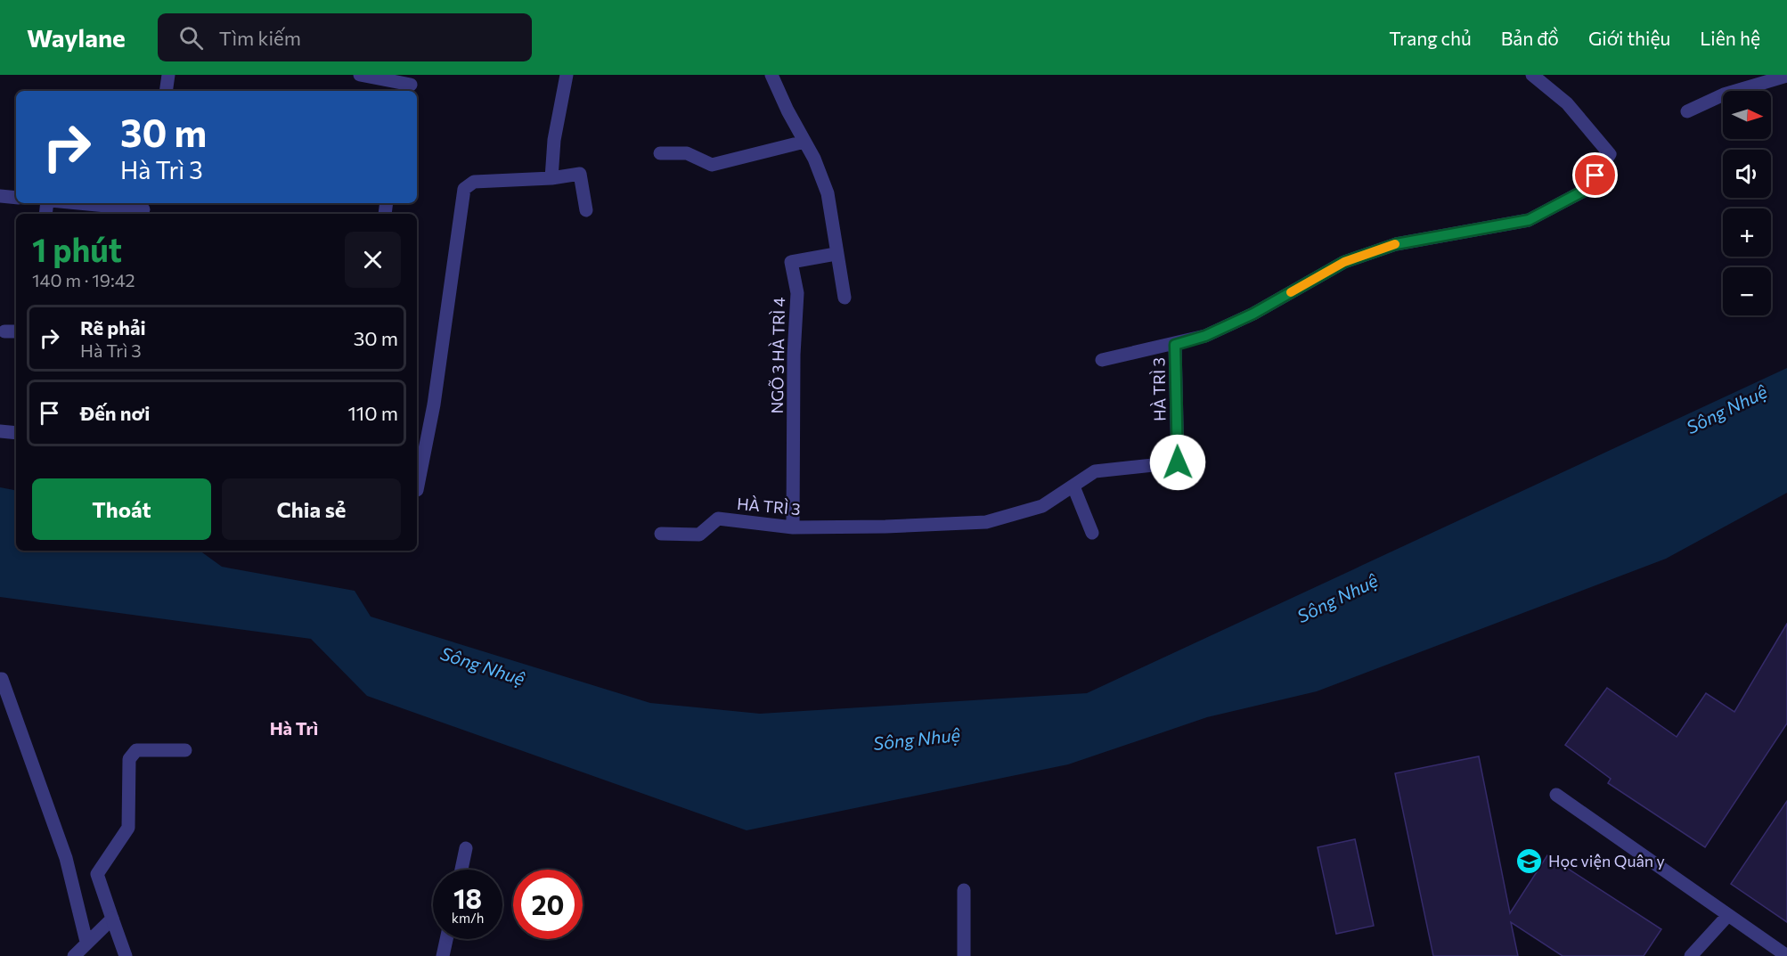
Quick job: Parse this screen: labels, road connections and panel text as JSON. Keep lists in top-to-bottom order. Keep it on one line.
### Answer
{"streets":{"street":["NGÕ 3 HÀ TRÌ 4","HÀ TRÌ 3"]},"crossings":[["NGÕ 3 HÀ TRÌ 4","HÀ TRÌ 3"]],"districts":["Hà Trì"],"water":["Sông Nhuệ"],"places":{"school or university":["Học viện Quân y"]},"north":"right","page":{"header":"Waylane","search":"Tìm kiếm","nav":["Trang chủ","Bản đồ","Giới thiệu","Liên hệ"],"map_buttons":["+","−"],"turn":["30 m","Hà Trì 3"],"heading":["1 phút","140 m · 19:42"],"list":[{"name":"Rẽ phải","note":"Hà Trì 3","value":"30 m"},{"name":"Đến nơi","value":"110 m"}],"buttons":["Thoát","Chia sẻ"],"speed":"18 km/h","limit":"20"}}
